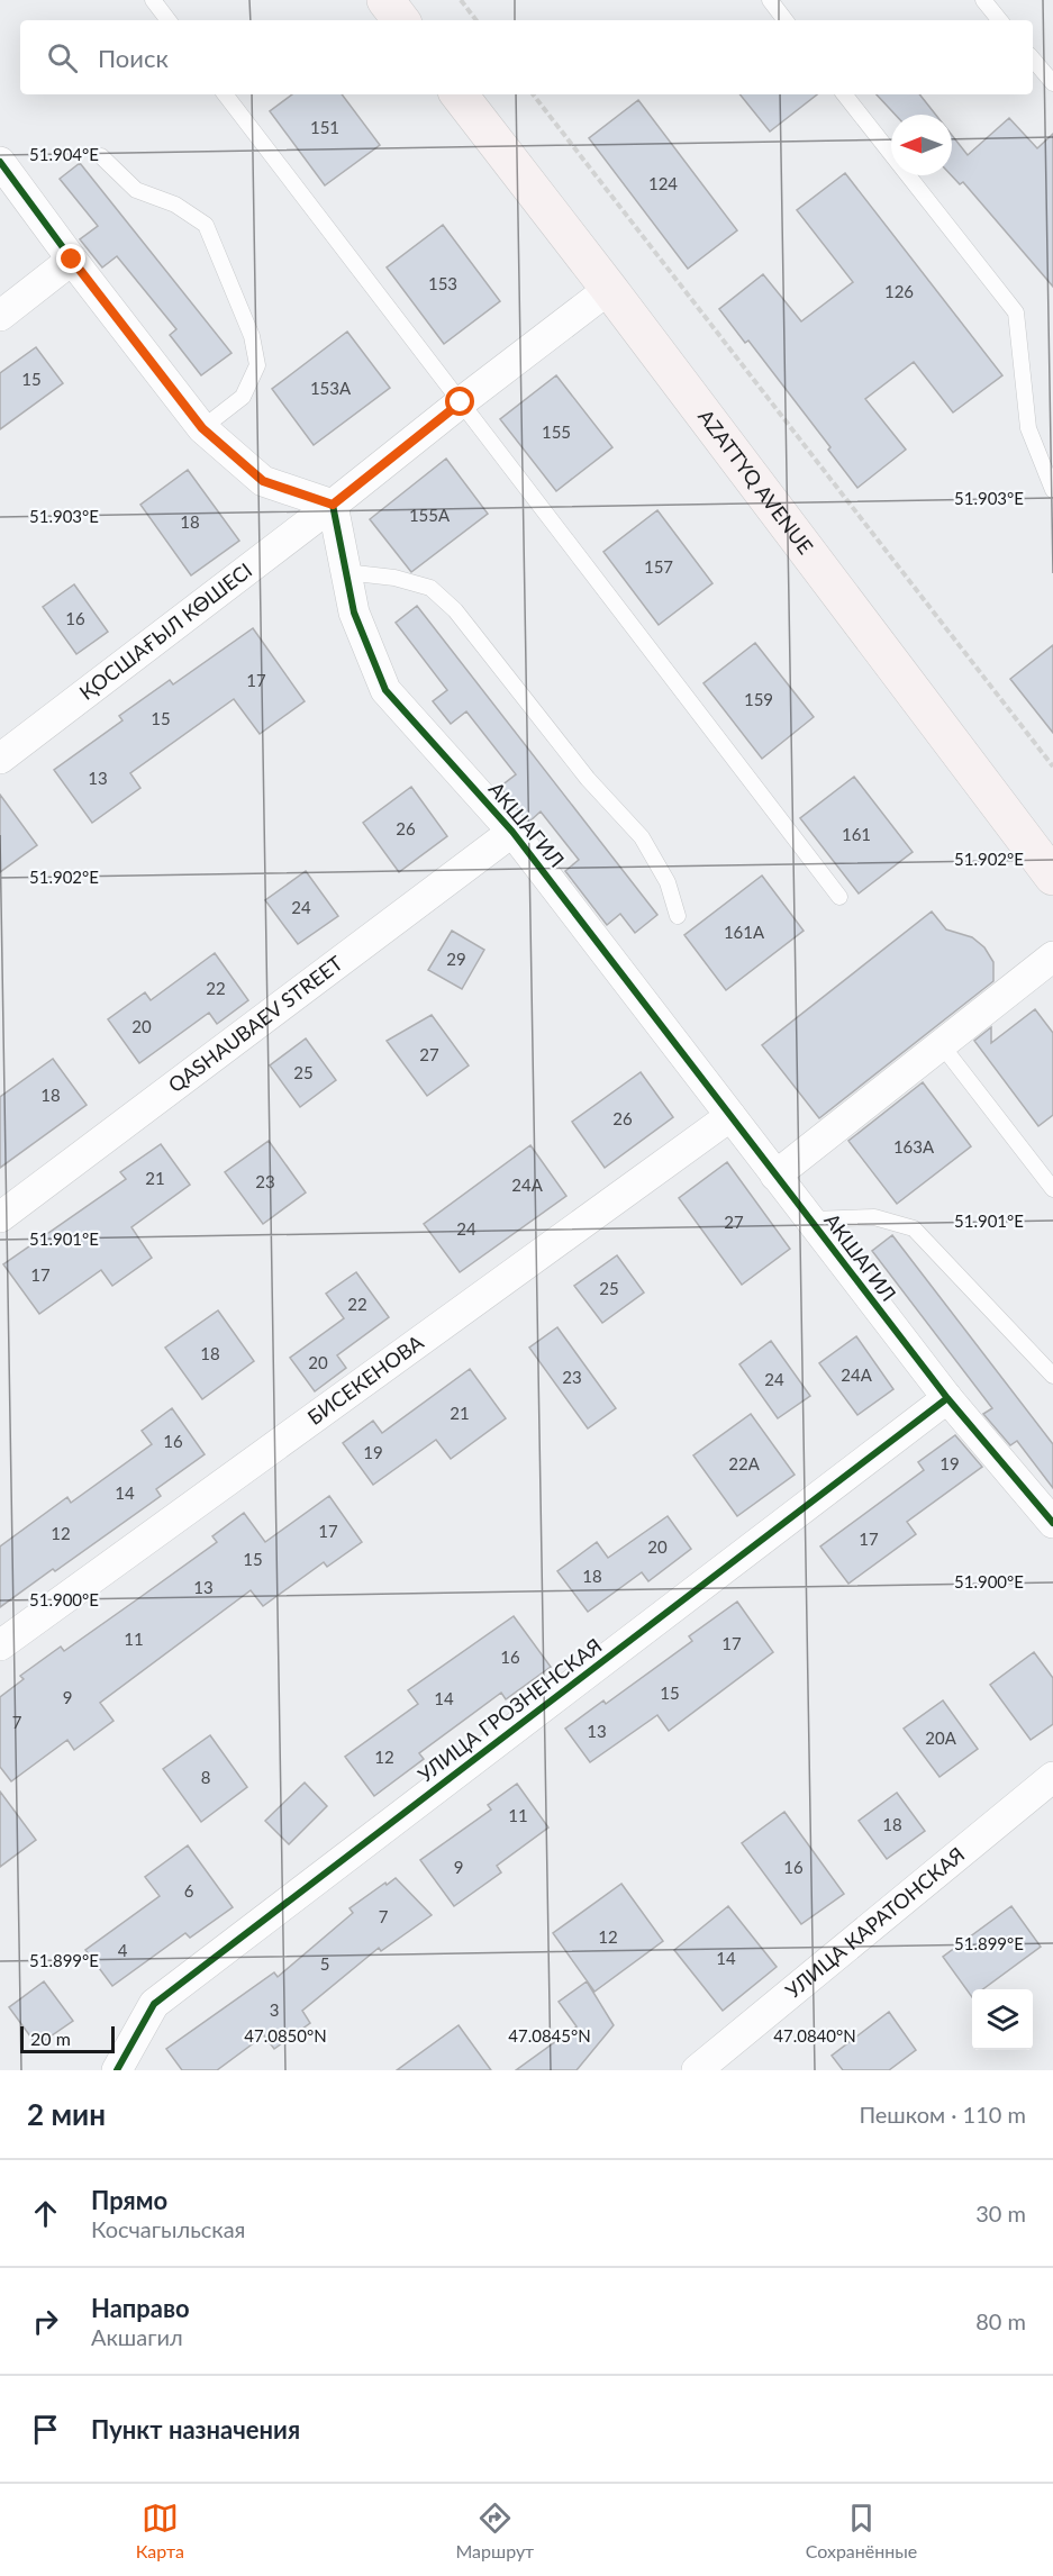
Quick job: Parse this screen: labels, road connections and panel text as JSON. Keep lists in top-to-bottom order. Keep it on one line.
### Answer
{"streets":{"main road":["AZATTYQ AVENUE"],"street":["ҚОСШАҒЫЛ КӨШЕСІ","АКШАГИЛ","QASHAUBAEV STREET","БИСЕКЕНОВА","УЛИЦА ГРОЗНЕНСКАЯ","УЛИЦА КАРАТОНСКАЯ"]},"crossings":[["AZATTYQ AVENUE","ҚОСШАҒЫЛ КӨШЕСІ"],["ҚОСШАҒЫЛ КӨШЕСІ","АКШАГИЛ"],["АКШАГИЛ","QASHAUBAEV STREET"],["АКШАГИЛ","БИСЕКЕНОВА"],["АКШАГИЛ","УЛИЦА ГРОЗНЕНСКАЯ"]],"house_numbers":["151","124","153","126","15","153А","155","155А","18","157","16","17","159","15","13","26","161","24","161А","29","22","20","27","25","18","26","163А","21","23","24А","27","24","17","25","22","18","20","24А","23","24","21","16","19","22А","19","14","17","12","17","20","15","18","13","11","17","16","15","9","14","7","13","20А","12","8","11","18","9","16","6","7","12","4","14","5","3"],"scale_bar":"20 m","north":"left","page":{"search":"Поиск","scale":"20 m","heading":["2 мин","Пешком · 110 m"],"list":[["Прямо","Косчагыльская","30 m"],["Направо","Акшагил","80 m"],"Пункт назначения"],"nav":["Карта","Маршрут","Сохранённые"]},"coordinates":["51.904°E","51.903°E","51.902°E","51.901°E","51.900°E","51.899°E","47.0850°N","47.0845°N","47.0840°N"]}
